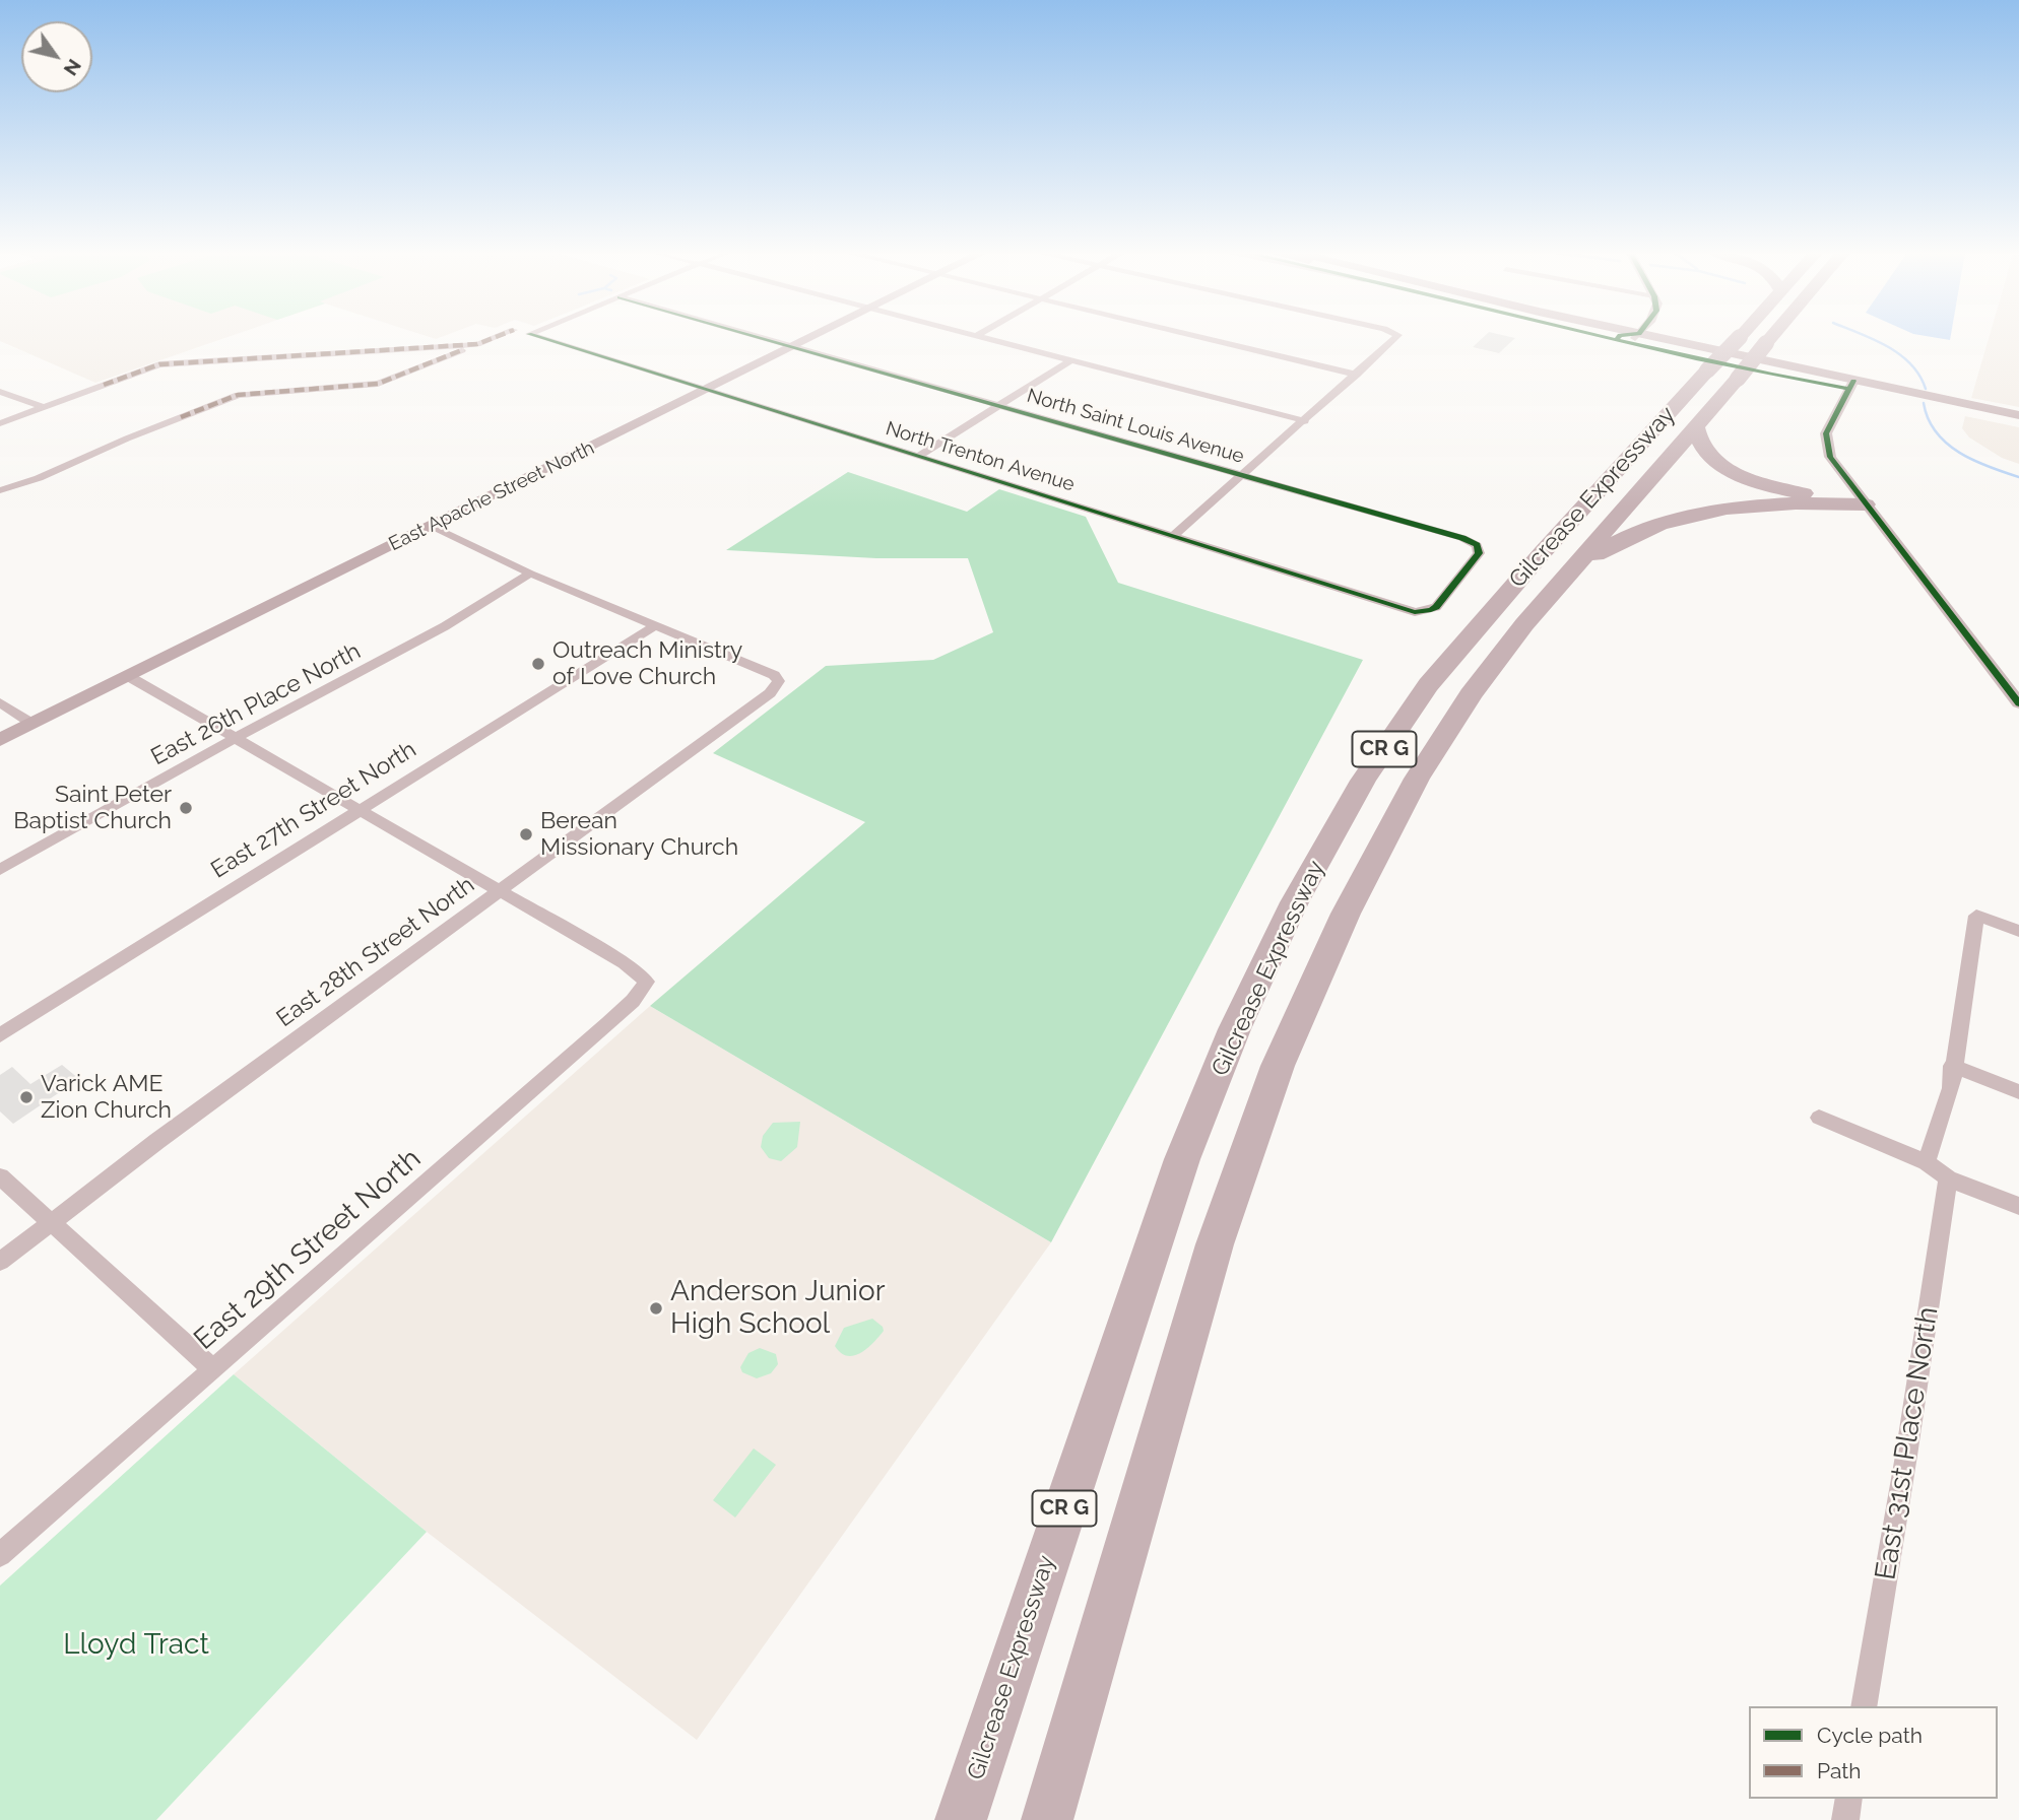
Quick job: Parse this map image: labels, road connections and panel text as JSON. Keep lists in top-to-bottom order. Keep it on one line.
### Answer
{"streets":{"highway":["Gilcrease Expressway","CR G"],"main road":["East Apache Street North"],"street":["North Saint Louis Avenue","North Trenton Avenue","East 26th Place North","East 27th Street North","East 28th Street North","East 29th Street North","East 31st Place North"]},"crossings":[["North Saint Louis Avenue","North Trenton Avenue"],["North Saint Louis Avenue","East Apache Street North"],["North Trenton Avenue","East Apache Street North"],["East 27th Street North","East 28th Street North"],["East 28th Street North","East 29th Street North"]],"parks":["Lloyd Tract"],"places":["Outreach Ministry of Love Church","Saint Peter Baptist Church","Berean Missionary Church","Varick AME Zion Church","Anderson Junior High School"],"legend":["Cycle path","Path"],"north":"bottom right"}
